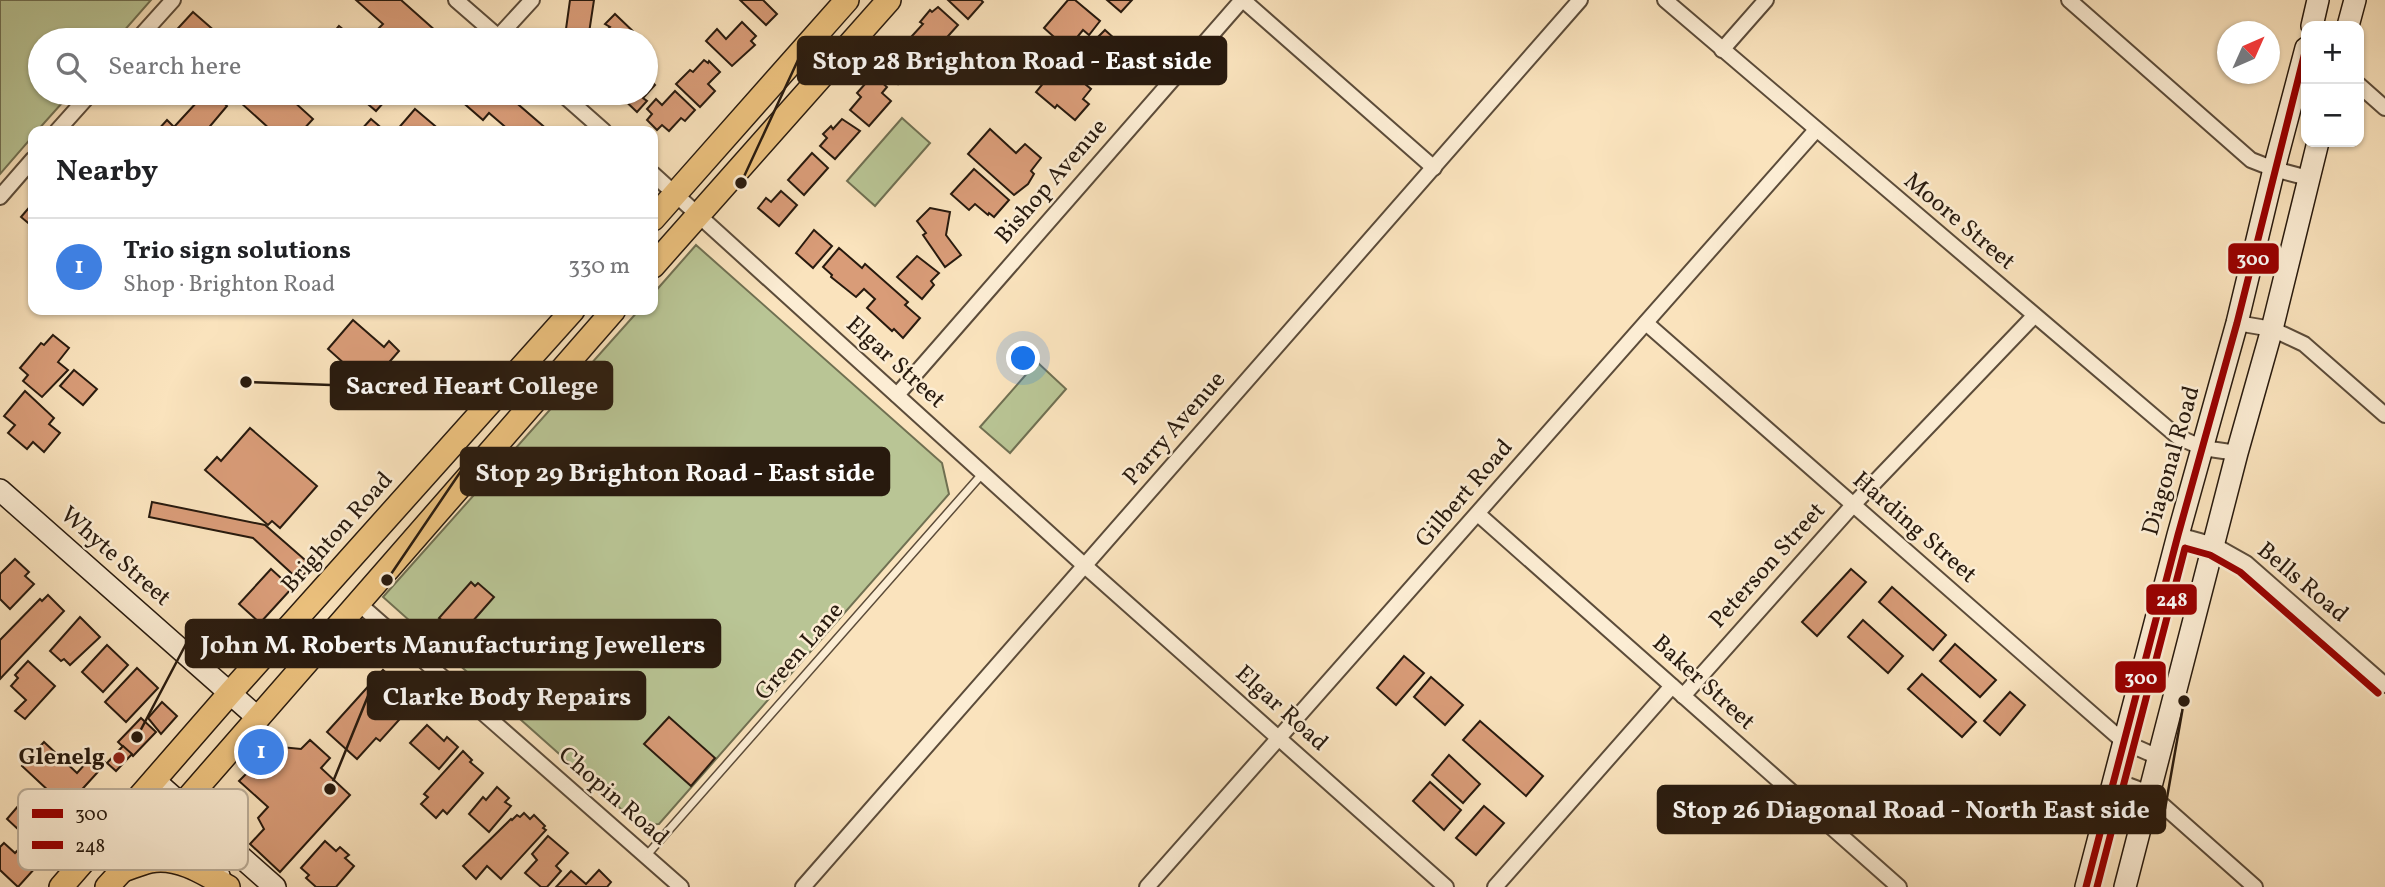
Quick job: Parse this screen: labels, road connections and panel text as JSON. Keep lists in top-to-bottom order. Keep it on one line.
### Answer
{"streets":{"main road":["Diagonal Road","Brighton Road","Whyte Street"],"street":["Bishop Avenue","Moore Street","Elgar Street","Parry Avenue","Gilbert Road","Harding Street","Peterson Street","Bells Road","Baker Street","Elgar Road","Chopin Road"],"lane":["Green Lane"]},"crossings":[["Bishop Avenue","Elgar Street"],["Moore Street","Diagonal Road"],["Moore Street","Gilbert Road"],["Moore Street","Peterson Street"],["Elgar Street","Parry Avenue"],["Elgar Street","Green Lane"],["Elgar Street","Elgar Road"],["Parry Avenue","Elgar Road"],["Diagonal Road","Harding Street"],["Diagonal Road","Bells Road"],["Gilbert Road","Harding Street"],["Gilbert Road","Baker Street"],["Gilbert Road","Elgar Road"],["Harding Street","Peterson Street"],["Brighton Road","Whyte Street"],["Peterson Street","Baker Street"],["Green Lane","Chopin Road"]],"places":["Stop 28 Brighton Road - East side","Sacred Heart College","Stop 29 Brighton Road - East side","Stop 26 Diagonal Road - North East side","John M. Roberts Manufacturing Jewellers","Glenelg","Clarke Body Repairs"],"lines":["transit line 300","transit line 248"],"legend":["300","248"],"north":"top right","page":{"map_buttons":["+","−"],"search":"Search here","heading":"Nearby","list":[{"mark":"1","name":"Trio sign solutions","note":"Shop · Brighton Road","value":"330 m"}],"pins":"1"}}
